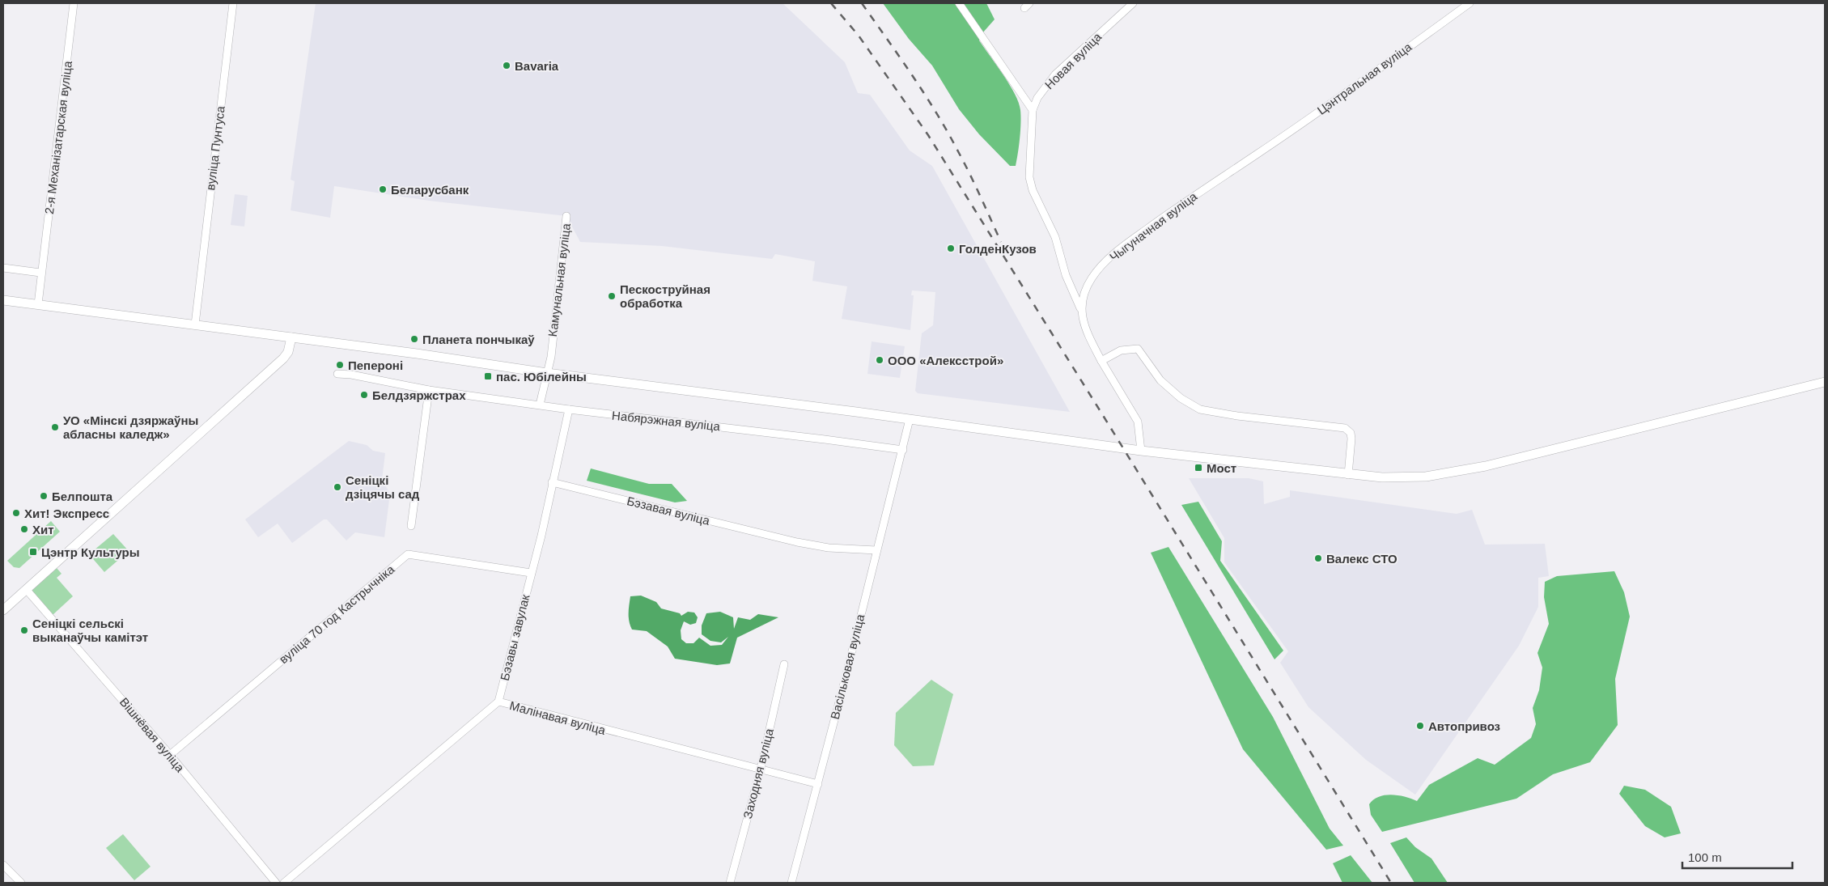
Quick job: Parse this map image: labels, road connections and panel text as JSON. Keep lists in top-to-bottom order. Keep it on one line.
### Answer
{"streets":{"street":["Новая вуліца","Цэнтральная вуліца","2-я Механізатарская вуліца","вуліца Пунтуса","Чыгуначная вуліца","Камунальная вуліца","Набярэжная вуліца","Бэзавая вуліца","вуліца 70 год Кастрычніка","Бэзавы завулак","Васільковая вуліца","Малінавая вуліца","Вішнёвая вуліца","Заходняя вуліца"]},"crossings":[["Новая вуліца","Чыгуначная вуліца"],["Цэнтральная вуліца","Чыгуначная вуліца"],["Камунальная вуліца","Набярэжная вуліца"],["Набярэжная вуліца","Васільковая вуліца"],["Бэзавая вуліца","Васільковая вуліца"],["вуліца 70 год Кастрычніка","Бэзавы завулак"],["вуліца 70 год Кастрычніка","Вішнёвая вуліца"],["Бэзавы завулак","Малінавая вуліца"],["Васільковая вуліца","Малінавая вуліца"],["Малінавая вуліца","Заходняя вуліца"]],"places":{"other":["Bavaria","Беларусбанк","ГолденКузов","Пескоструйная обработка","Планета пончыкаў","ООО «Алексстрой»","Пепероні","Белдзяржстрах","УО «Мінскі дзяржаўны абласны каледж»","Сеніцкі дзіцячы сад","Белпошта","Хит! Экспресс","Хит","Валекс СТО","Сеніцкі сельскі выканаўчы камітэт","Автопривоз"],"transit":["пас. Юбілейны","Мост","Цэнтр Культуры"]},"scale_bar":"100 m"}
